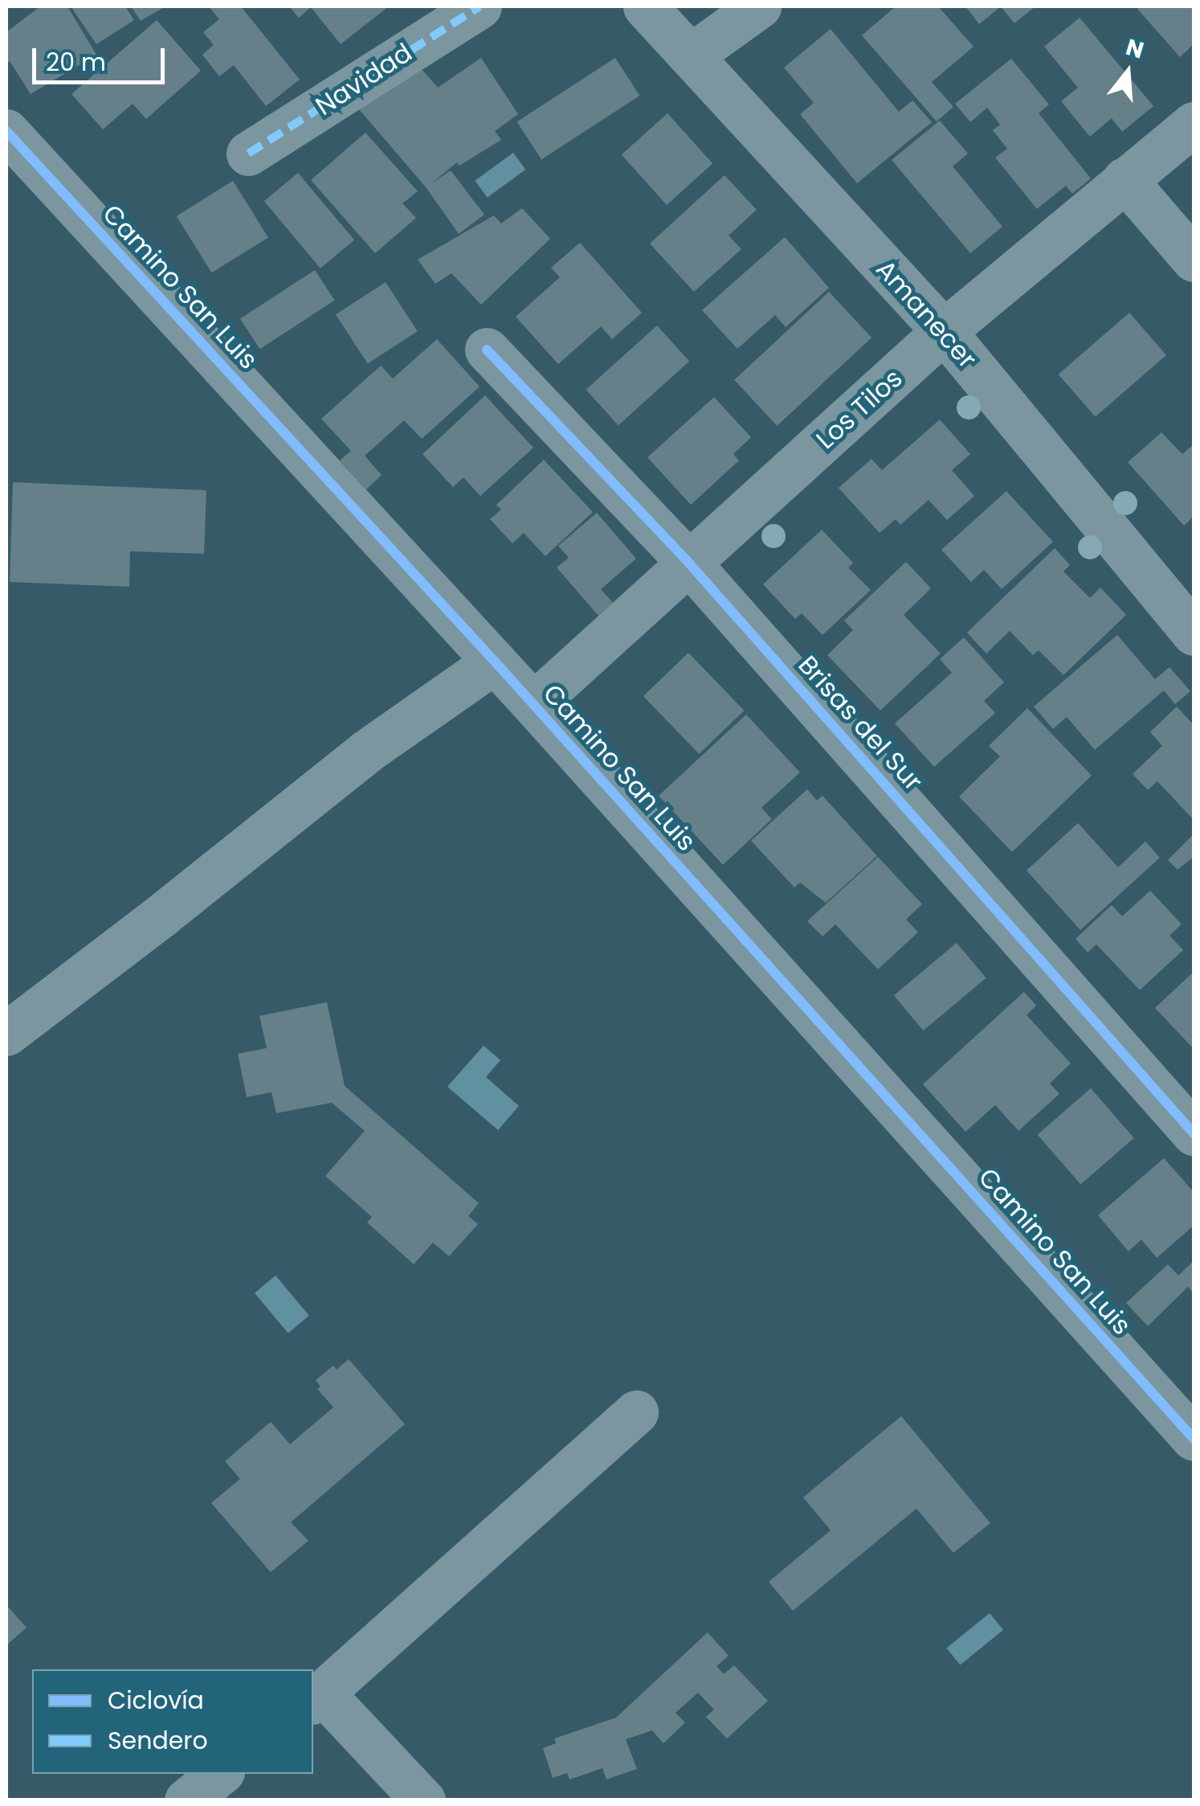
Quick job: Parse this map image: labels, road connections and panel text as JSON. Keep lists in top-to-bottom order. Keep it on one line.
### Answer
{"streets":{"street":["Navidad","Camino San Luis","Amanecer","Los Tilos","Brisas del Sur"]},"crossings":[["Camino San Luis","Los Tilos"],["Amanecer","Los Tilos"],["Los Tilos","Brisas del Sur"]],"legend":["Ciclovía","Sendero"],"scale_bar":"20 m","north":"top"}
